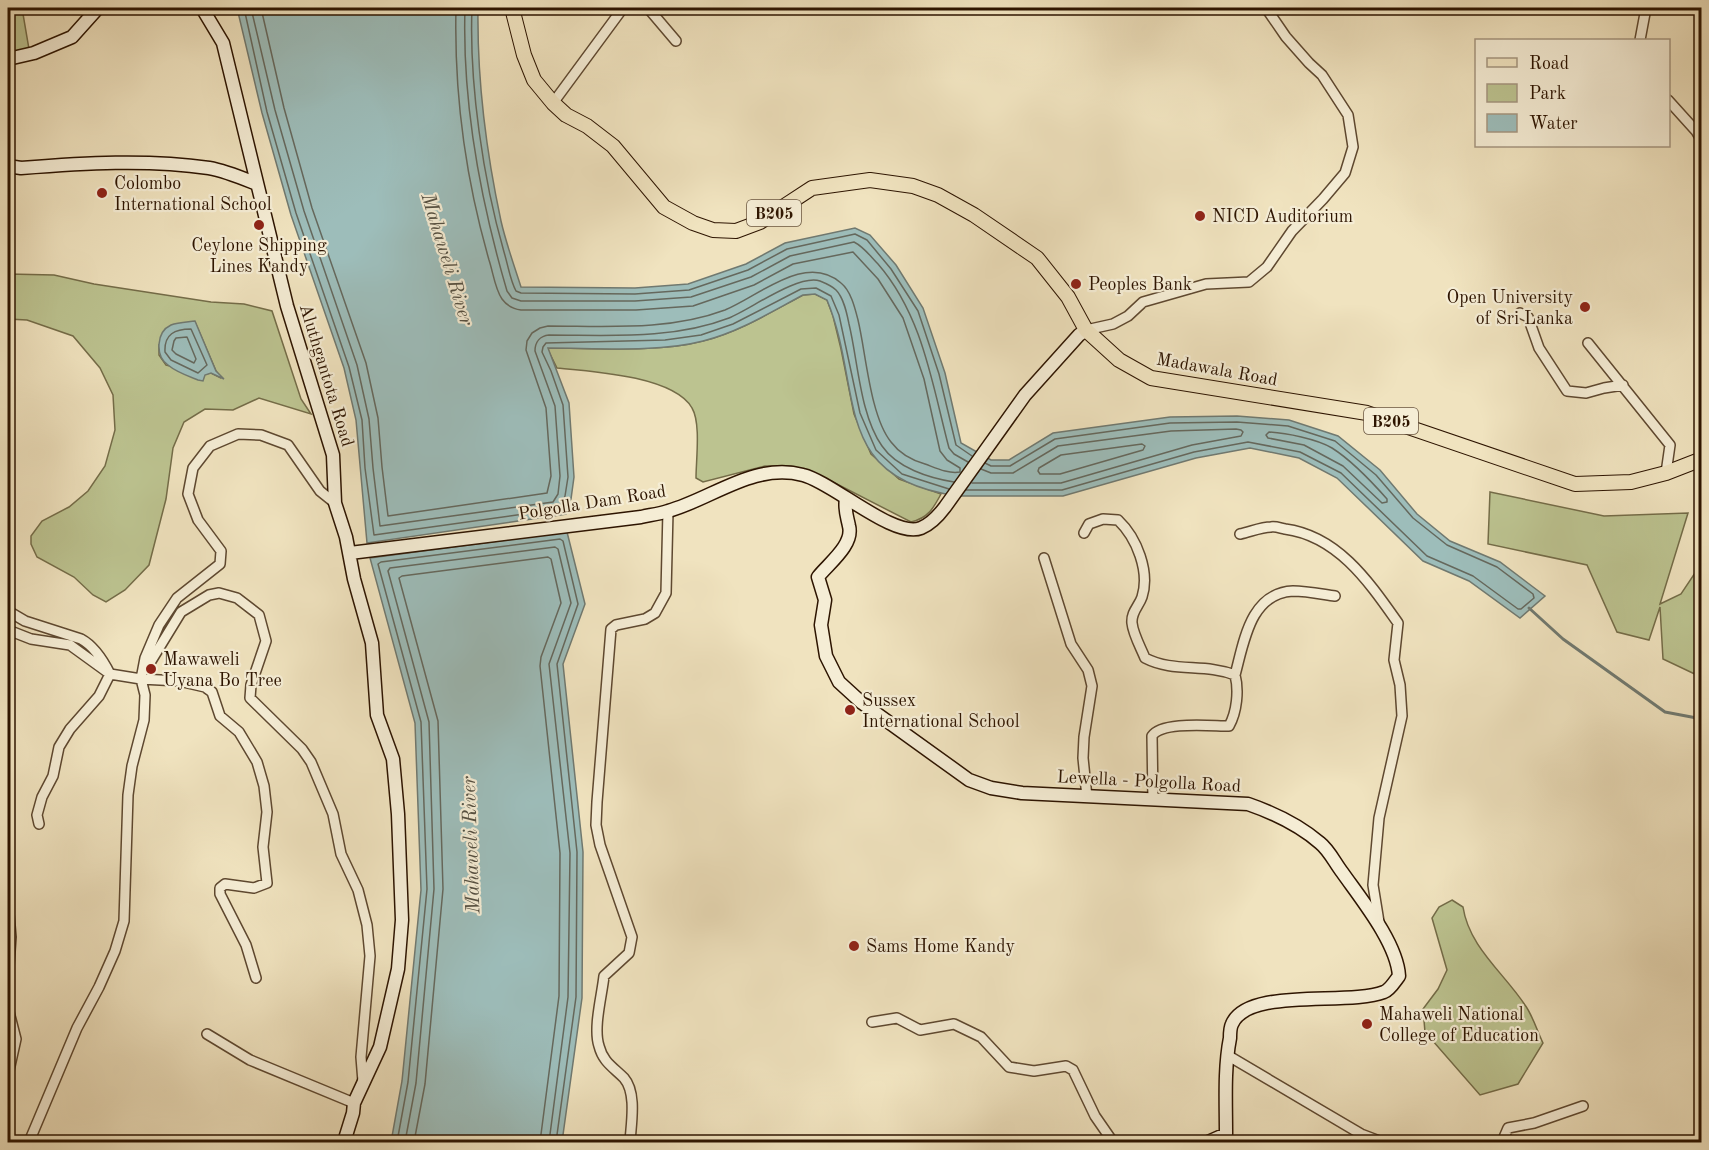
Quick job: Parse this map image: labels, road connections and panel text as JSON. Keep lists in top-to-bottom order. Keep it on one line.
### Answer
{"streets":{"main road":["B205","Madawala Road"],"street":["Aluthgantota Road","Polgolla Dam Road","Lewella - Polgolla Road"]},"crossings":[["Madawala Road","Polgolla Dam Road"],["Aluthgantota Road","Polgolla Dam Road"],["Polgolla Dam Road","Lewella - Polgolla Road"]],"water":["Mahaweli River"],"places":["Colombo International School","NICD Auditorium","Ceylone Shipping Lines Kandy","Peoples Bank","Open University of Sri Lanka","Mawaweli Uyana Bo Tree","Sussex International School","Sams Home Kandy","Mahaweli National College of Education"],"legend":["Road","Park","Water"]}
